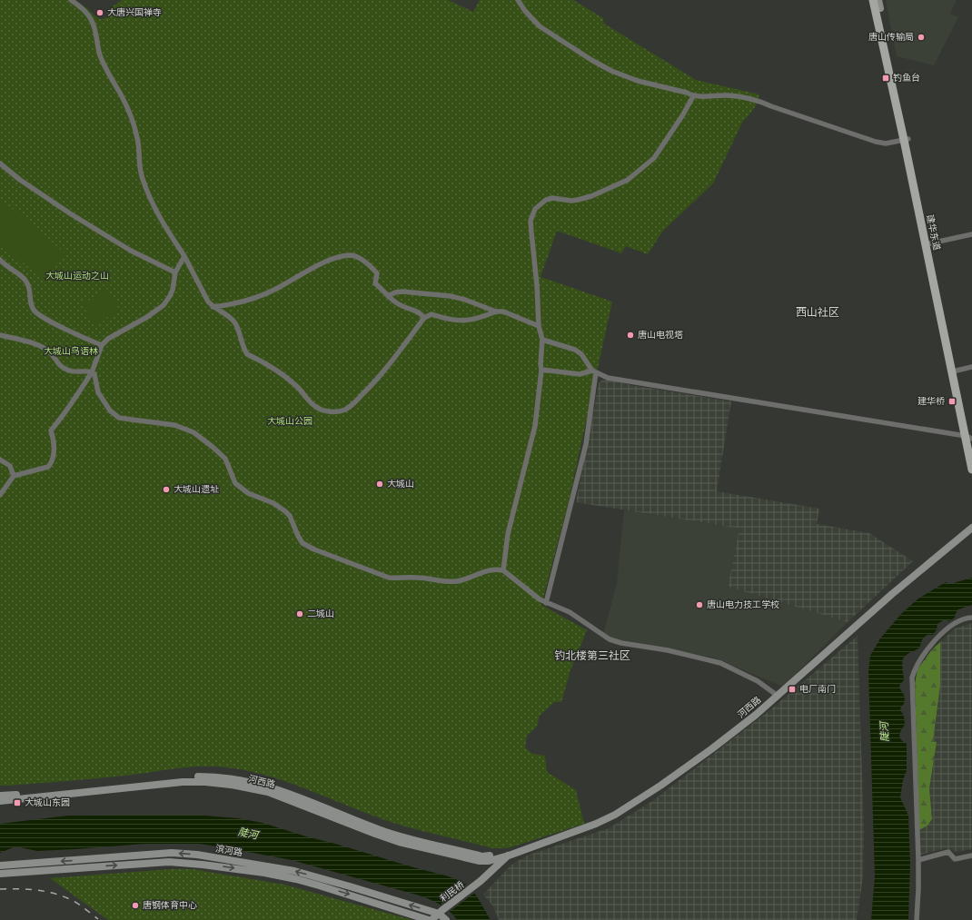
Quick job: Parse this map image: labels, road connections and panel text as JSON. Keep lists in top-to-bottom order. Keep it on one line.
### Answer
{"streets":{"main road":["建华东道"],"street":["河西路","滨河路","利民桥"]},"crossings":[["河西路","利民桥"],["滨河路","利民桥"]],"districts":["西山社区","钓北楼第三社区"],"water":["陡河"],"parks":["大城山运动之山","大城山鸟语林","大城山公园"],"places":{"other":["大唐兴国禅寺","唐山传输局","唐山电视塔","大城山","大城山遗址","唐山电力技工学校","二城山","唐钢体育中心"],"transit":["钓鱼台","建华桥","电厂南门","大城山东园"]}}
